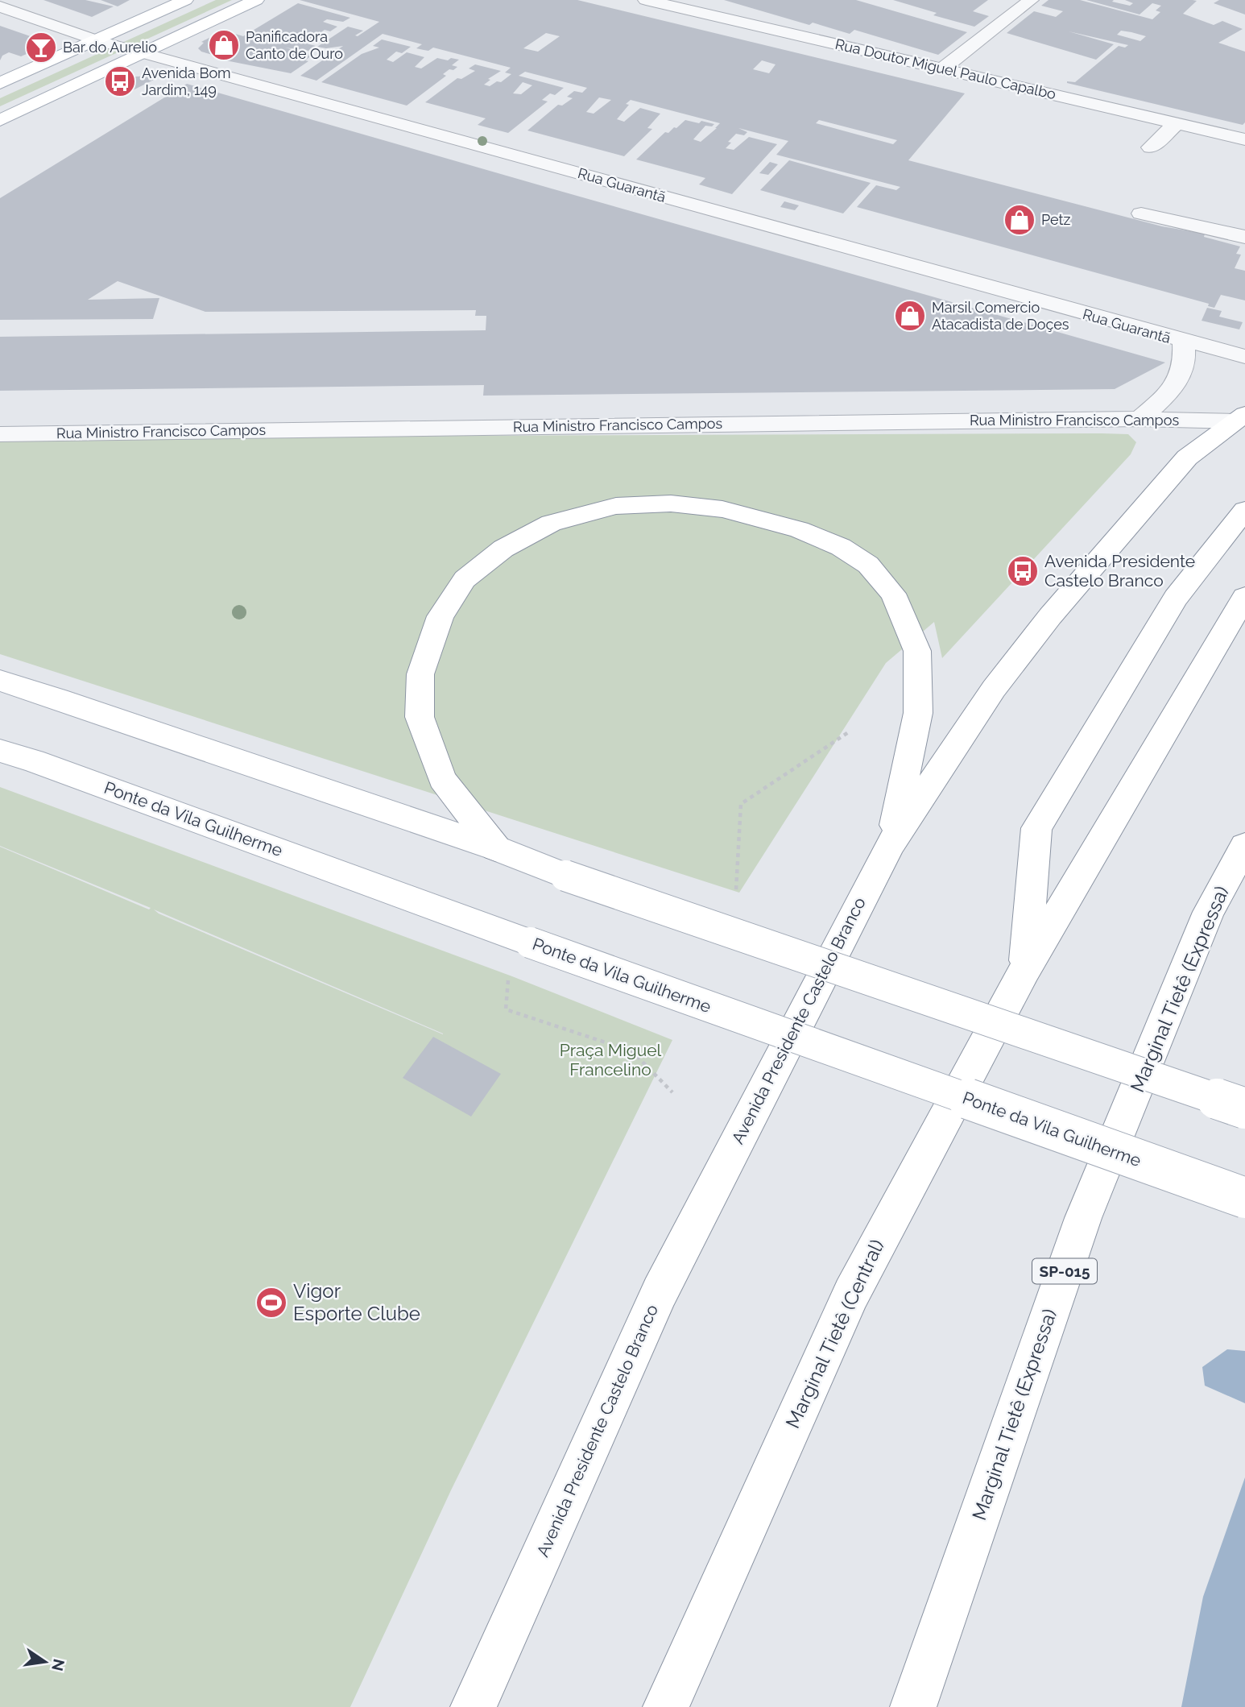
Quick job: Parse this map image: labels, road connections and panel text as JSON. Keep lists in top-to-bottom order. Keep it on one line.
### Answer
{"streets":{"main road":["Ponte da Vila Guilherme","Marginal Tietê (Expressa)","Avenida Presidente Castelo Branco","SP-015","Marginal Tietê (Central)"],"street":["Rua Doutor Miguel Paulo Capalbo","Rua Guarantã","Rua Ministro Francisco Campos"]},"crossings":[["Rua Ministro Francisco Campos","Avenida Presidente Castelo Branco"]],"parks":["Praça Miguel Francelino"],"places":{"shop":["Panificadora Canto de Ouro","Petz","Marsil Comercio Atacadista de Doçes"],"bar":["Bar do Aurelio"],"bus stop":["Avenida Bom Jardim, 149","Avenida Presidente Castelo Branco"],"sports":["Vigor Esporte Clube"]},"north":"right"}
